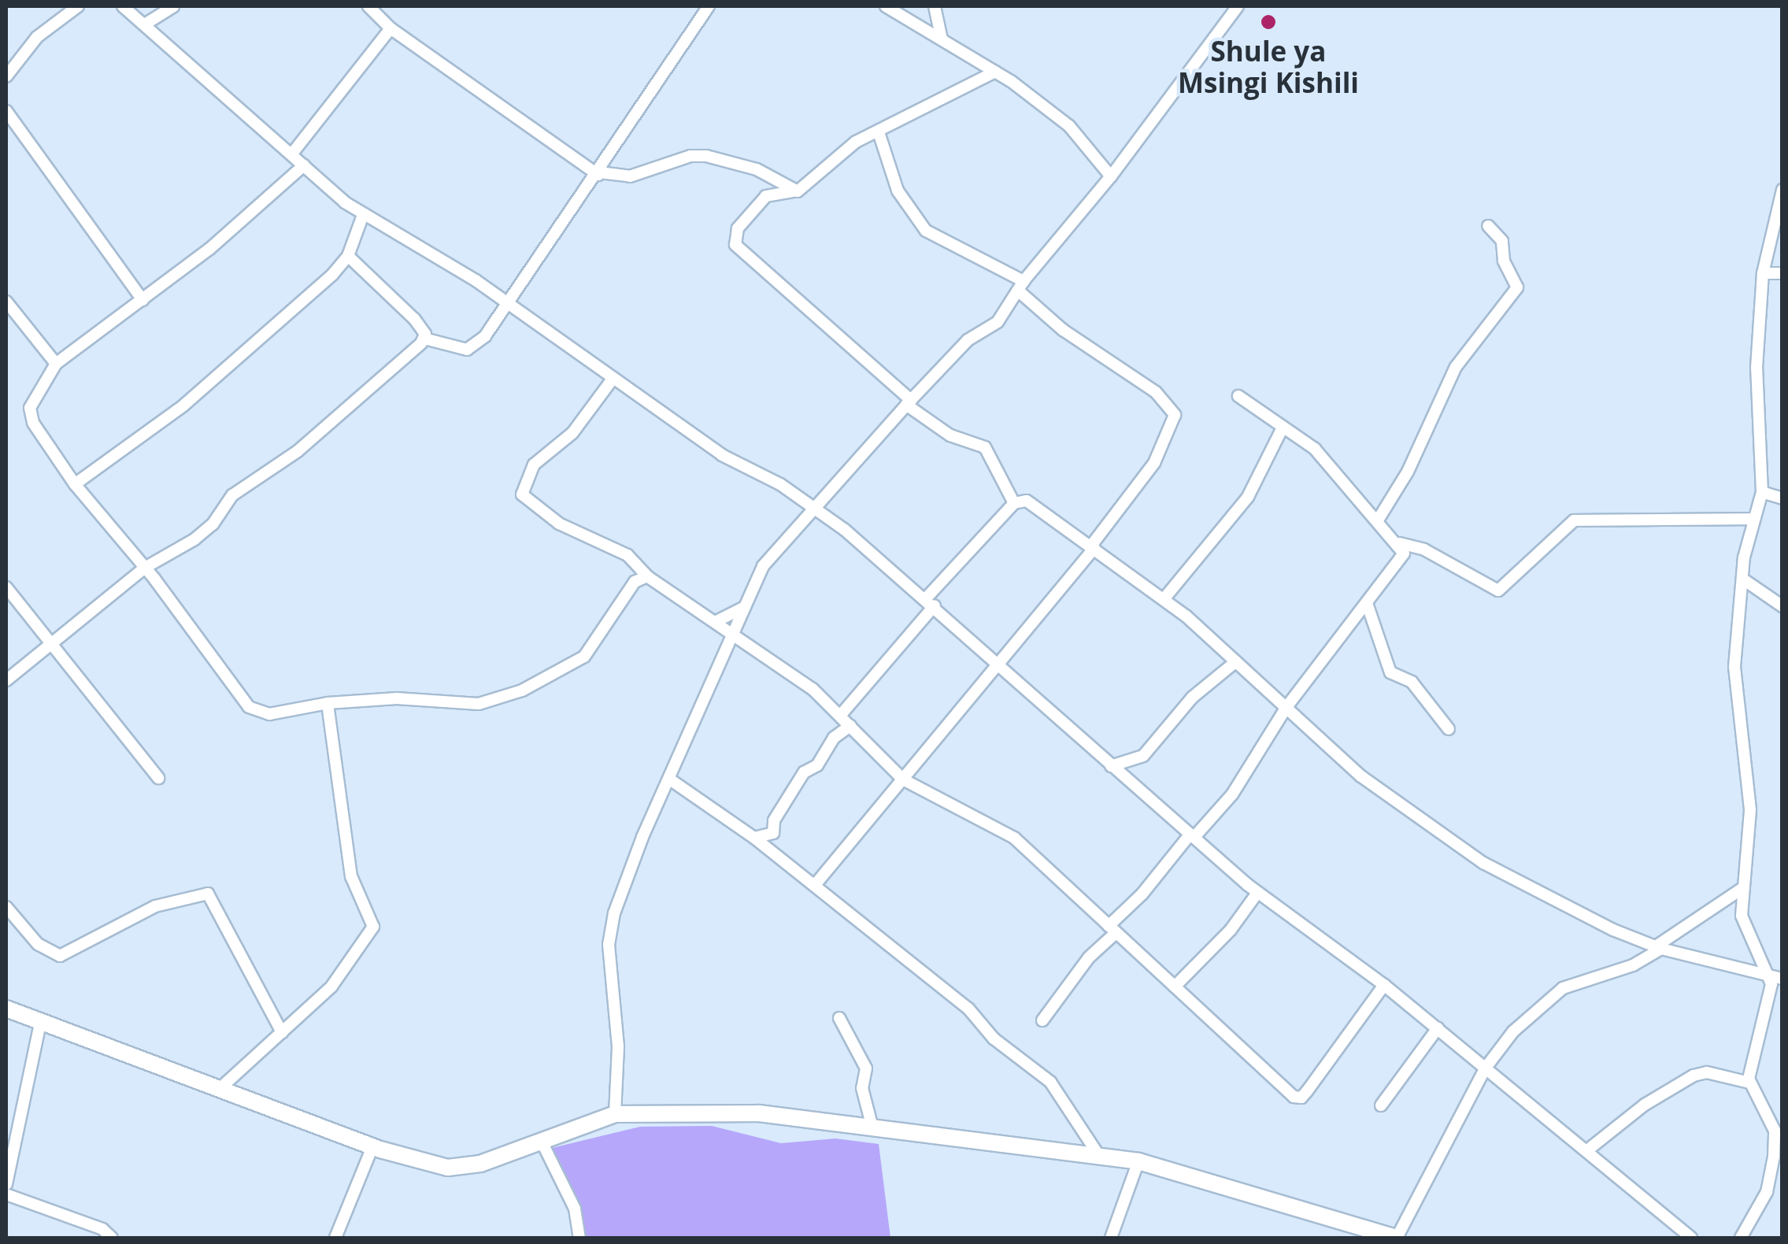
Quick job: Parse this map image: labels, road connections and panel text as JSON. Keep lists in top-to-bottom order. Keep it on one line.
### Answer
{"places":["Shule ya Msingi Kishili"]}
